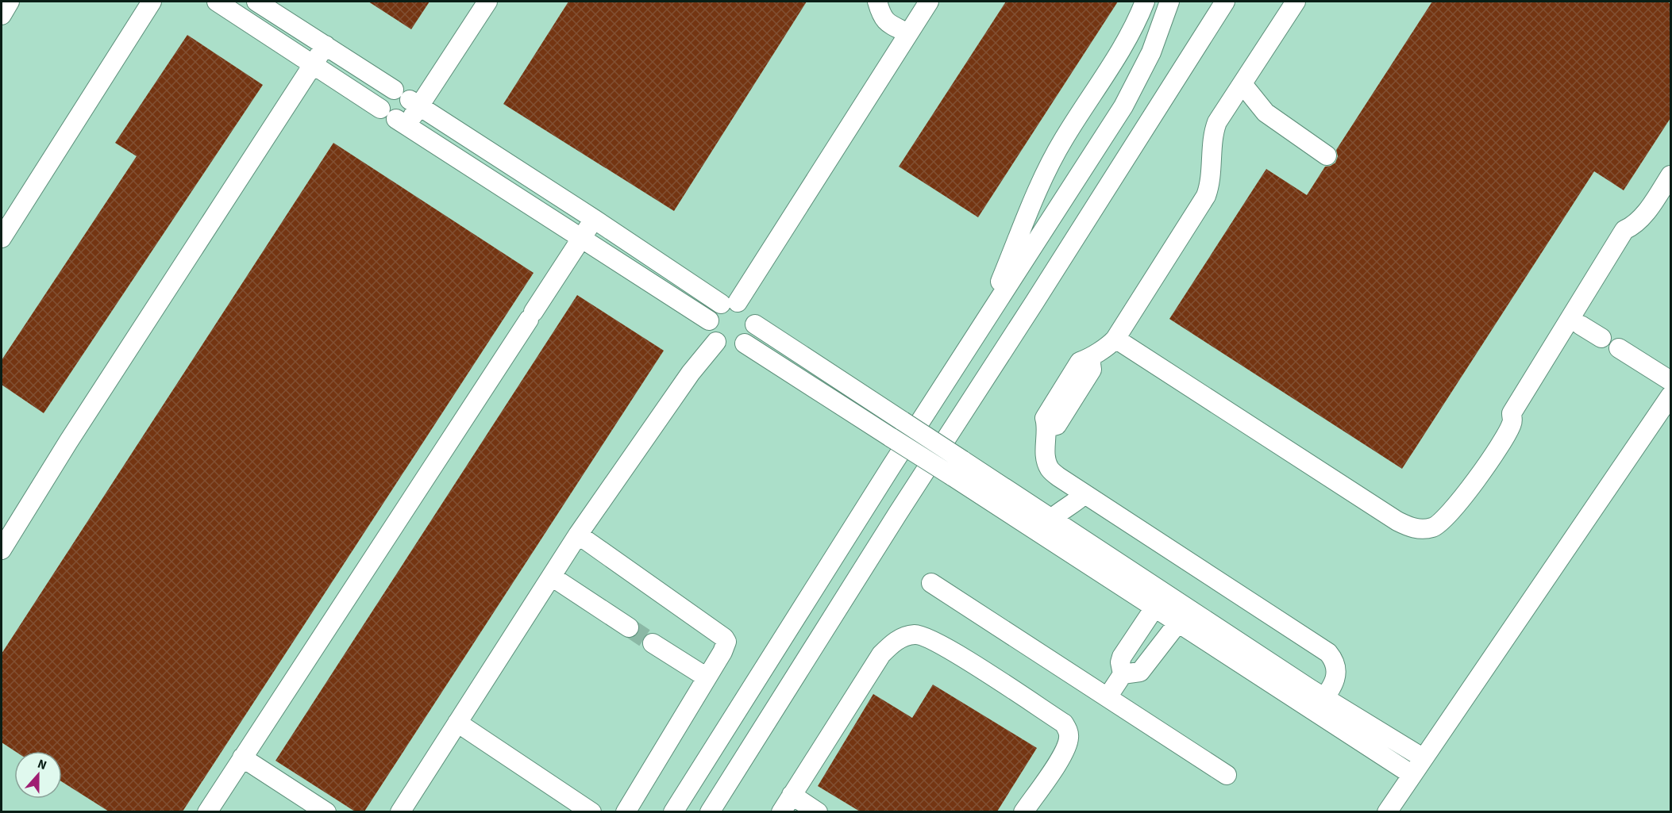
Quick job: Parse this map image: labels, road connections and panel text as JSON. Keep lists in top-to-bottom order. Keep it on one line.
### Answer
{"north":"top"}
